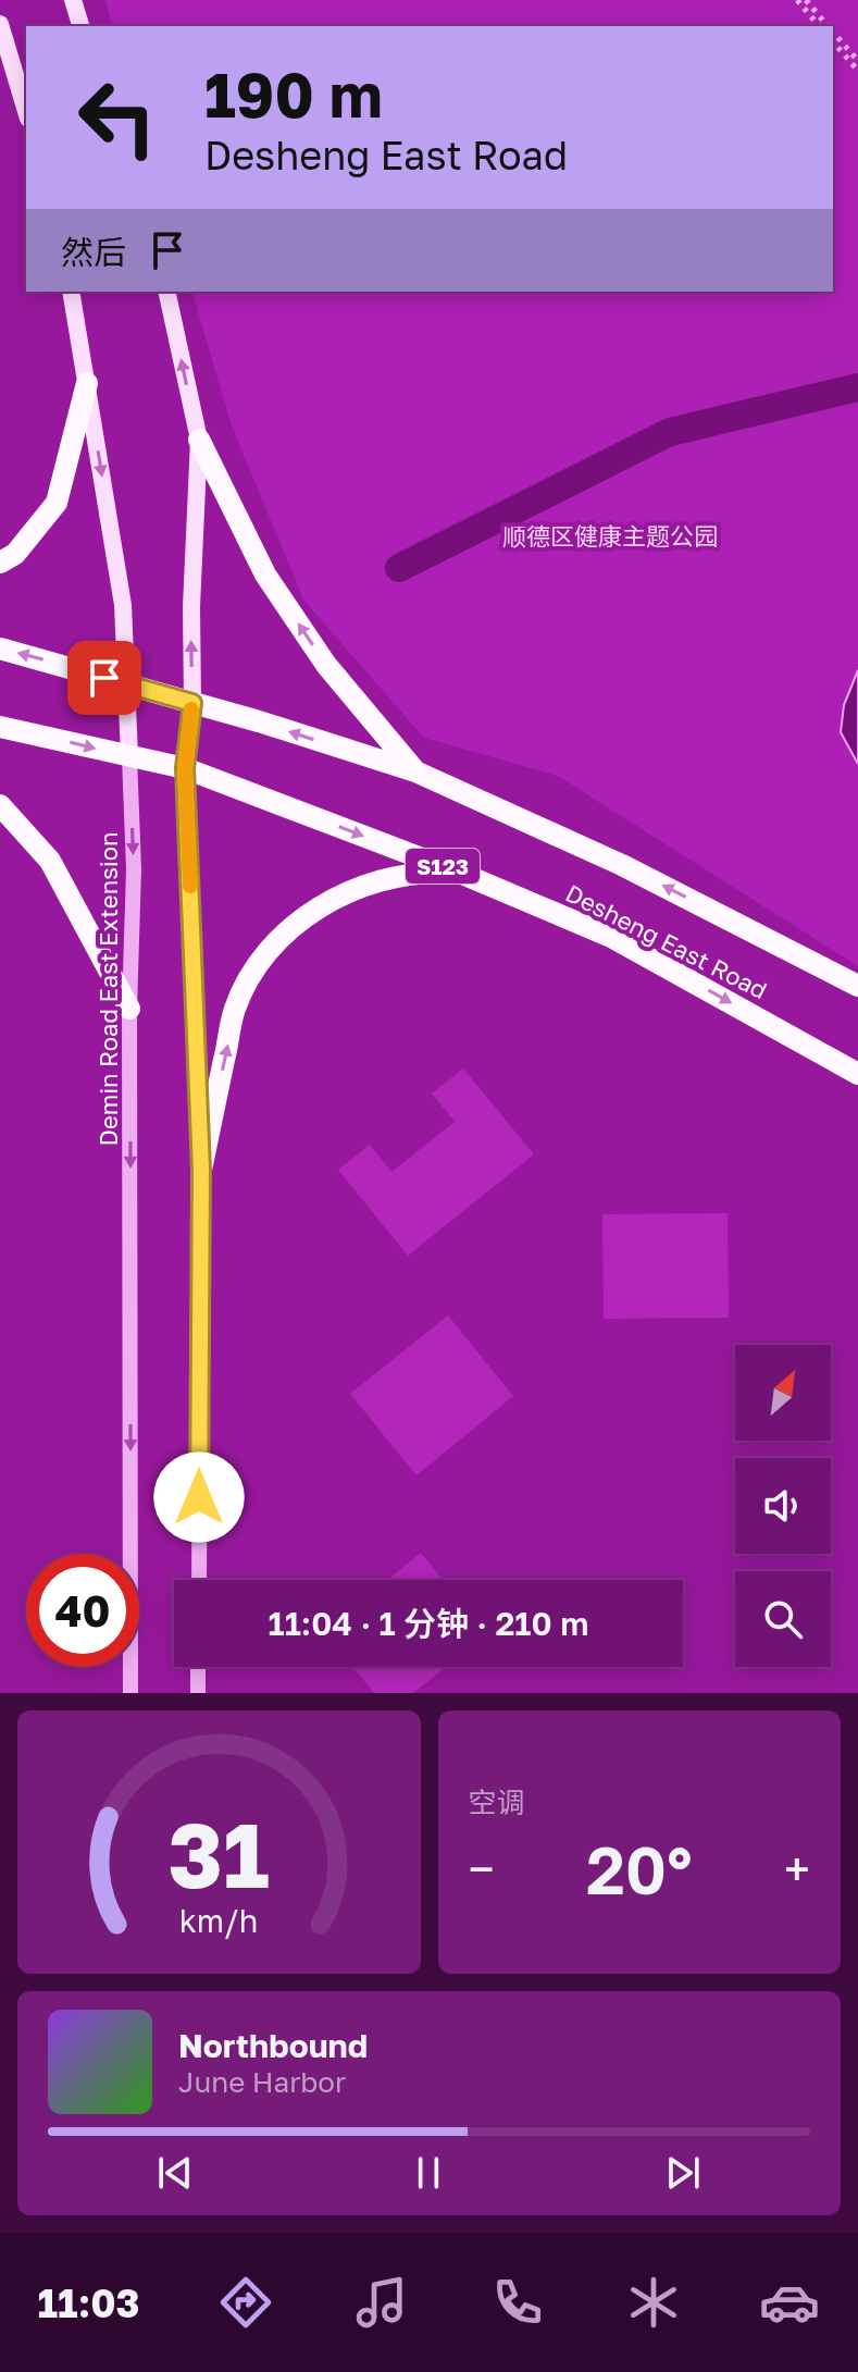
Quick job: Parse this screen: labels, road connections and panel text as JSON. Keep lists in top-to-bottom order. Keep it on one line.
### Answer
{"streets":{"main road":["S123","Desheng East Road","Demin Road East Extension"]},"crossings":[["Desheng East Road","Demin Road East Extension"]],"one_way":["Demin Road East Extension"],"parks":["顺德区健康主题公园"],"north":"top right","page":{"turn":["190 m","Desheng East Road"],"then":"然后","limit":"40","trip":"11:04 · 1 分钟 · 210 m","tile":"空调","heat":["−","20°","+"],"song":["Northbound","June Harbor"],"tabs":"11:03","gauge":["31","km/h"]}}
